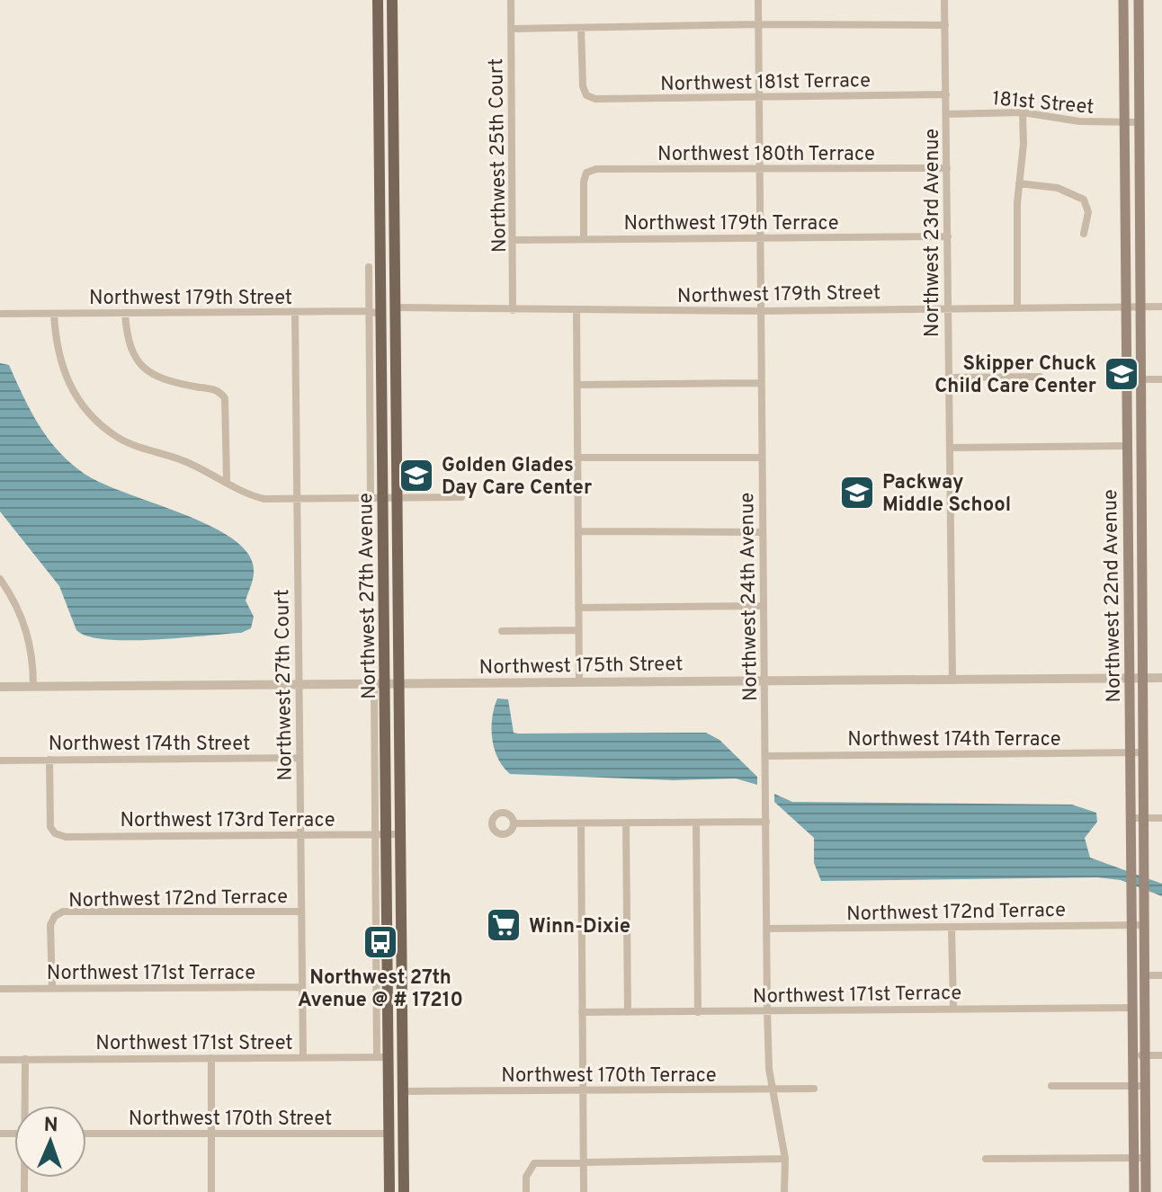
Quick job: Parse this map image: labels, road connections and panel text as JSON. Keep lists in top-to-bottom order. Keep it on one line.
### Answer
{"streets":{"main road":["Northwest 27th Avenue","Northwest 22nd Avenue"],"street":["Northwest 181st Terrace","181st Street","Northwest 180th Terrace","Northwest 25th Court","Northwest 179th Terrace","Northwest 23rd Avenue","Northwest 179th Street","Northwest 24th Avenue","Northwest 175th Street","Northwest 27th Court","Northwest 174th Terrace","Northwest 174th Street","Northwest 173rd Terrace","Northwest 172nd Terrace","Northwest 171st Terrace","Northwest 171st Street","Northwest 170th Terrace","Northwest 170th Street"]},"crossings":[["Northwest 181st Terrace","Northwest 23rd Avenue"],["Northwest 181st Terrace","Northwest 24th Avenue"],["181st Street","Northwest 23rd Avenue"],["181st Street","Northwest 22nd Avenue"],["Northwest 180th Terrace","Northwest 179th Terrace"],["Northwest 180th Terrace","Northwest 23rd Avenue"],["Northwest 180th Terrace","Northwest 24th Avenue"],["Northwest 25th Court","Northwest 179th Terrace"],["Northwest 25th Court","Northwest 179th Street"],["Northwest 179th Terrace","Northwest 23rd Avenue"],["Northwest 179th Terrace","Northwest 24th Avenue"],["Northwest 23rd Avenue","Northwest 179th Street"],["Northwest 23rd Avenue","Northwest 175th Street"],["Northwest 179th Street","Northwest 27th Avenue"],["Northwest 179th Street","Northwest 22nd Avenue"],["Northwest 179th Street","Northwest 24th Avenue"],["Northwest 179th Street","Northwest 27th Court"],["Northwest 27th Avenue","Northwest 175th Street"],["Northwest 27th Avenue","Northwest 173rd Terrace"],["Northwest 27th Avenue","Northwest 171st Street"],["Northwest 27th Avenue","Northwest 170th Terrace"],["Northwest 27th Avenue","Northwest 170th Street"],["Northwest 22nd Avenue","Northwest 175th Street"],["Northwest 22nd Avenue","Northwest 174th Terrace"],["Northwest 22nd Avenue","Northwest 172nd Terrace"],["Northwest 22nd Avenue","Northwest 171st Terrace"],["Northwest 24th Avenue","Northwest 175th Street"],["Northwest 24th Avenue","Northwest 174th Terrace"],["Northwest 24th Avenue","Northwest 172nd Terrace"],["Northwest 24th Avenue","Northwest 171st Terrace"],["Northwest 24th Avenue","Northwest 170th Terrace"],["Northwest 175th Street","Northwest 27th Court"],["Northwest 27th Court","Northwest 174th Street"],["Northwest 27th Court","Northwest 173rd Terrace"],["Northwest 27th Court","Northwest 172nd Terrace"],["Northwest 27th Court","Northwest 171st Terrace"],["Northwest 27th Court","Northwest 171st Street"],["Northwest 174th Street","Northwest 173rd Terrace"],["Northwest 172nd Terrace","Northwest 171st Terrace"]],"places":{"school or university":["Skipper Chuck Child Care Center","Golden Glades Day Care Center","Packway Middle School"],"supermarket":["Winn-Dixie"],"bus stop":["Northwest 27th Avenue @ # 17210"]},"north":"top"}
